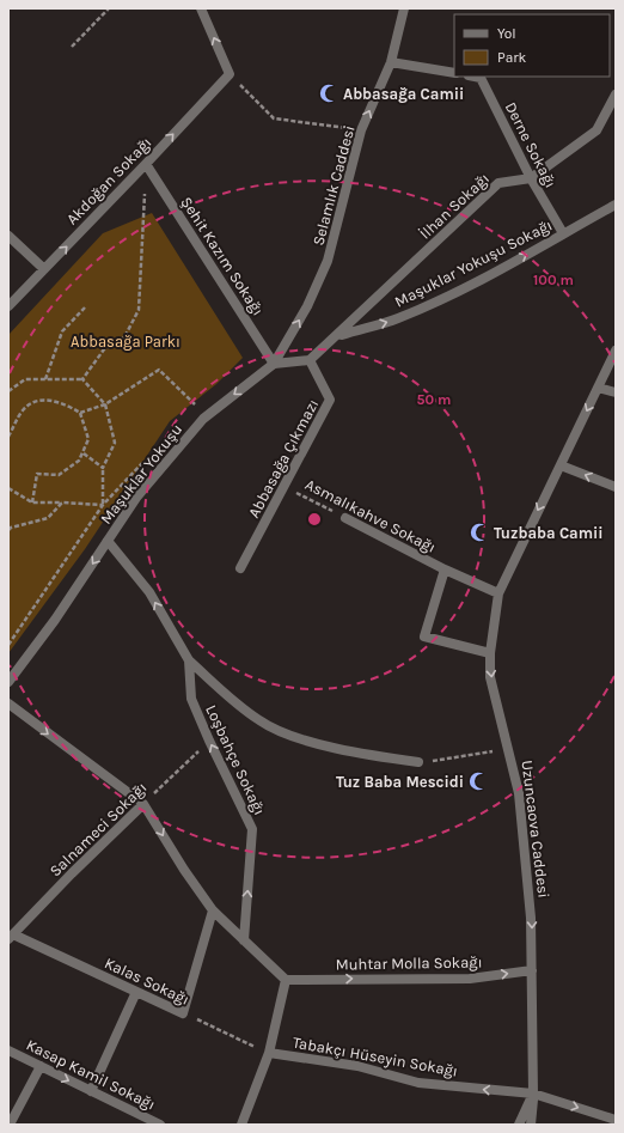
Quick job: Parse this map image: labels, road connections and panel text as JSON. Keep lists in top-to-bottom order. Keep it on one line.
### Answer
{"streets":{"street":["Derne Sokağı","Akdoğan Sokağı","Selamlık Caddesi","İlhan Sokağı","Şehit Kazım Sokağı","Maşuklar Yokuşu Sokağı","Abbasağa Çıkmazı","Maşuklar Yokuşu","Asmalıkahve Sokağı","Loşbahçe Sokağı","Salnameci Sokağı","Uzuncaova Caddesi","Muhtar Molla Sokağı","Kalas Sokağı","Tabakçı Hüseyin Sokağı","Kasap Kamil Sokağı"]},"crossings":[["Derne Sokağı","İlhan Sokağı"],["Derne Sokağı","Maşuklar Yokuşu Sokağı"],["Akdoğan Sokağı","Şehit Kazım Sokağı"],["Selamlık Caddesi","Şehit Kazım Sokağı"],["Selamlık Caddesi","Maşuklar Yokuşu"],["İlhan Sokağı","Maşuklar Yokuşu Sokağı"],["Şehit Kazım Sokağı","Maşuklar Yokuşu"],["Abbasağa Çıkmazı","Asmalıkahve Sokağı"],["Maşuklar Yokuşu","Loşbahçe Sokağı"],["Asmalıkahve Sokağı","Uzuncaova Caddesi"],["Loşbahçe Sokağı","Salnameci Sokağı"],["Salnameci Sokağı","Kalas Sokağı"],["Uzuncaova Caddesi","Muhtar Molla Sokağı"],["Uzuncaova Caddesi","Tabakçı Hüseyin Sokağı"],["Kalas Sokağı","Tabakçı Hüseyin Sokağı"]],"one_way":["Akdoğan Sokağı","Selamlık Caddesi","Maşuklar Yokuşu Sokağı","Maşuklar Yokuşu","Uzuncaova Caddesi","Muhtar Molla Sokağı"],"parks":["Abbasağa Parkı"],"places":{"mosque":["Abbasağa Camii","Tuzbaba Camii","Tuz Baba Mescidi"]},"legend":["Yol","Park"],"rings":["100 m","50 m"]}
